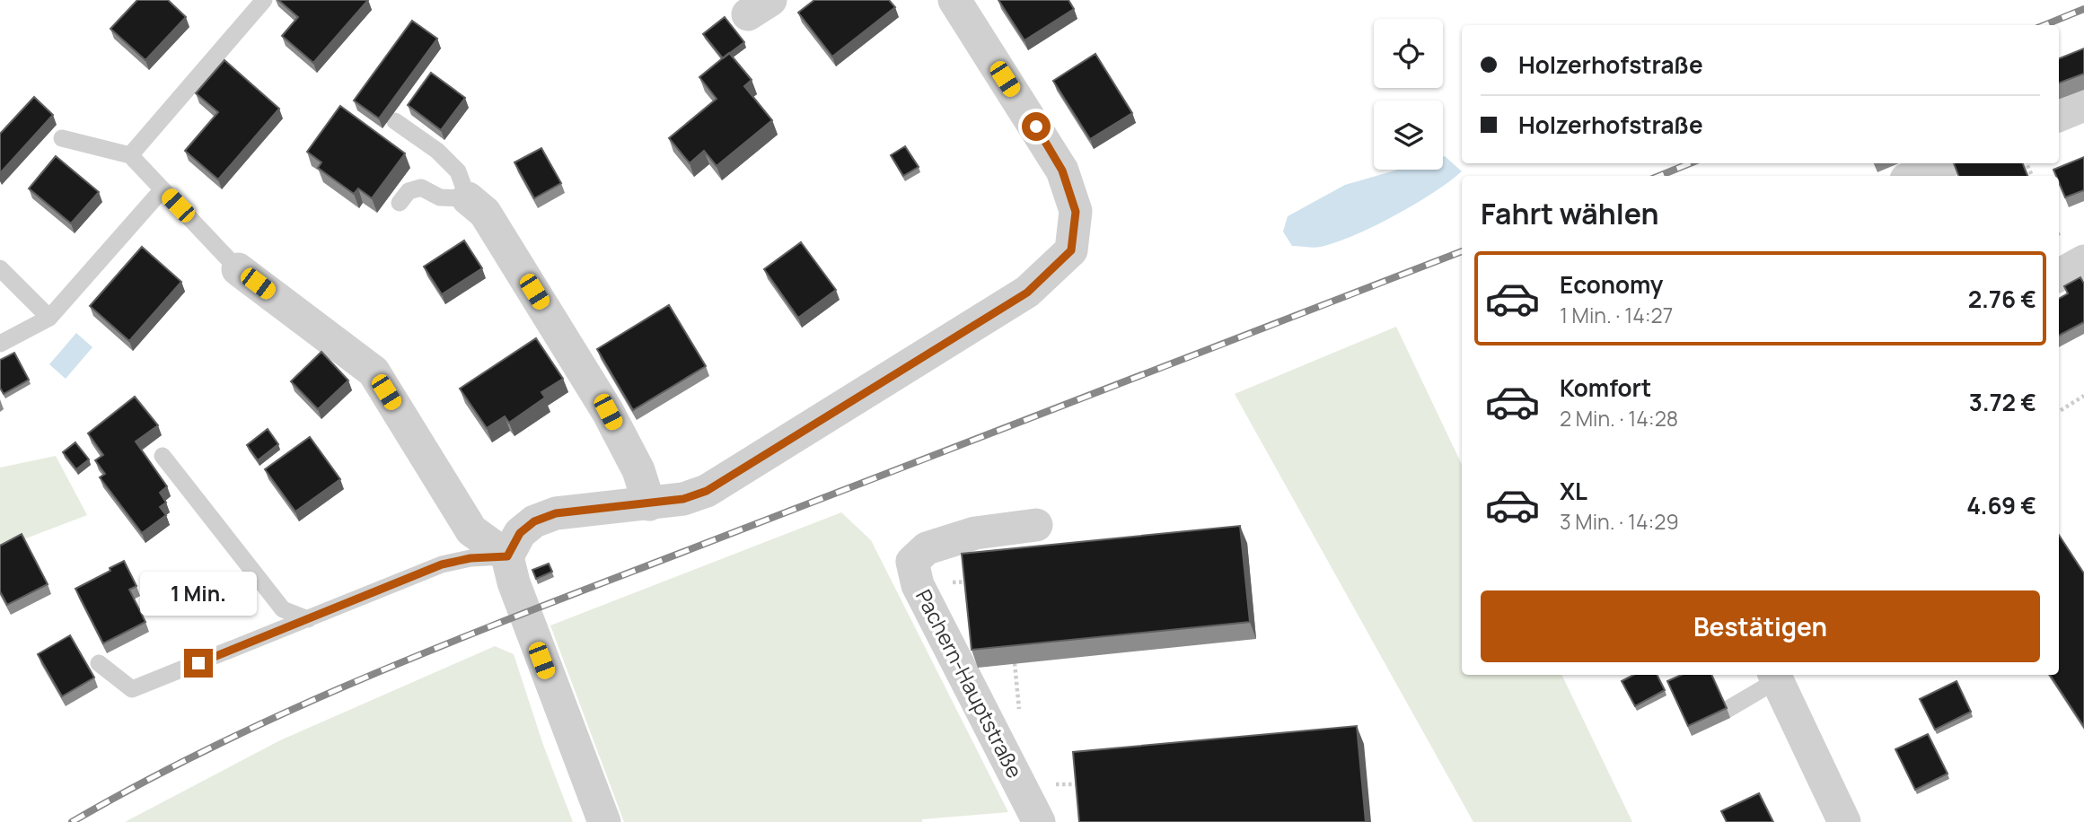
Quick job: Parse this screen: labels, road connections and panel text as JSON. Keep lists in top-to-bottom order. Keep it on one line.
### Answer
{"streets":{"street":["Pachern-Hauptstraße"]},"page":{"banner":["Holzerhofstraße","Holzerhofstraße"],"heading":"Fahrt wählen","list":[{"name":"Economy","note":"1 Min. · 14:27","value":"2.76 €"},{"name":"Komfort","note":"2 Min. · 14:28","value":"3.72 €"},{"name":"XL","note":"3 Min. · 14:29","value":"4.69 €"}],"bubble":"1 Min.","buttons":"Bestätigen"}}
